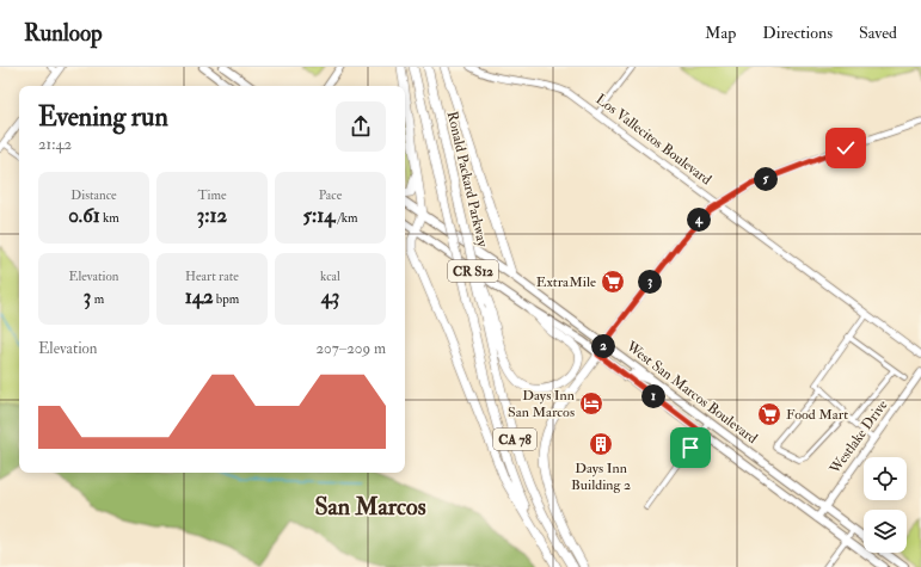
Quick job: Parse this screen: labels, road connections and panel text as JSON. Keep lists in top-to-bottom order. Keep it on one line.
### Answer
{"streets":{"highway":["Ronald Packard Parkway","CA 78"],"main road":["CR S12","West San Marcos Boulevard"],"street":["Los Vallecitos Boulevard","Westlake Drive"]},"crossings":[["West San Marcos Boulevard","Westlake Drive"]],"districts":["San Marcos"],"places":{"supermarket":["ExtraMile","Food Mart"],"hotel":["Days Inn San Marcos"],"building":["Days Inn Building 2"]},"page":{"header":"Runloop","nav":["Map","Directions","Saved"],"heading":["Evening run","21:42"],"pins":["5","4","3","2","1"],"stats":[["Distance","0.61 km"],["Time","3:12"],["Pace","5:14 /km"],["Elevation","3 m"],["Heart rate","142 bpm"],["kcal","43"]],"chart":["Elevation","207–209 m"]}}
